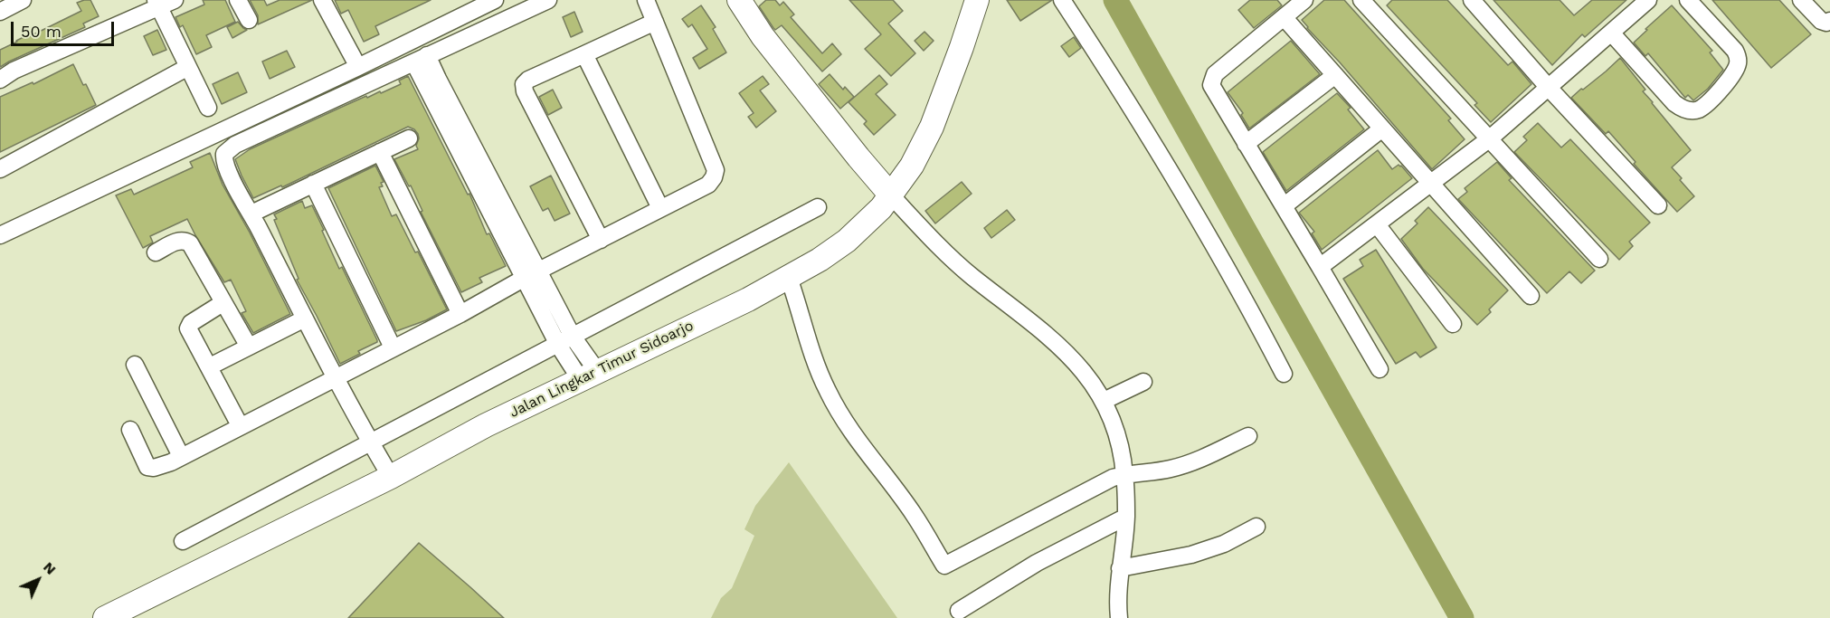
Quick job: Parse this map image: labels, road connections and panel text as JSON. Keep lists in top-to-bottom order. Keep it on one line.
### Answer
{"streets":{"main road":["Jalan Lingkar Timur Sidoarjo"]},"scale_bar":"50 m","north":"top right"}
